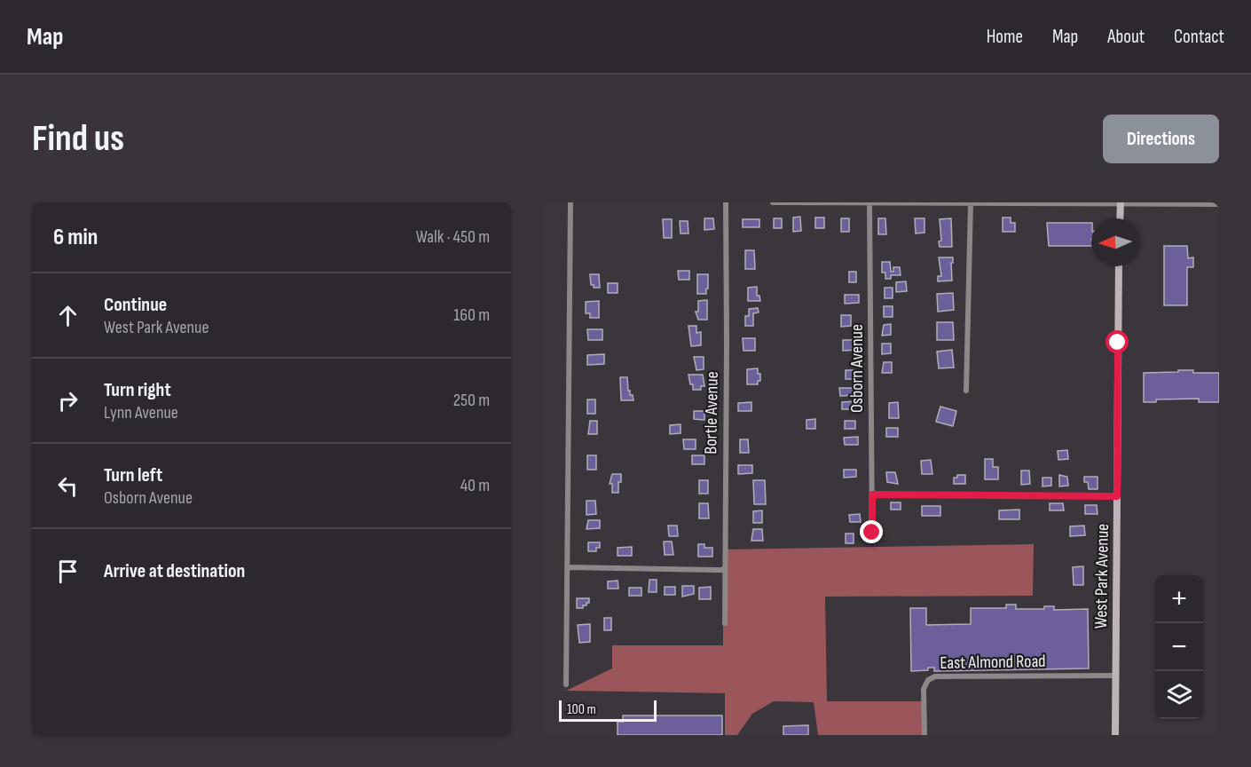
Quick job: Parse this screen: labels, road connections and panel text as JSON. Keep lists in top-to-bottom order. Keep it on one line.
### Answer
{"streets":{"main road":["West Park Avenue"],"street":["Osborn Avenue","Bortle Avenue","East Almond Road"]},"crossings":[["West Park Avenue","East Almond Road"]],"scale_bar":"100 m","north":"left","page":{"header":"Map","nav":["Home","Map","About","Contact"],"buttons":"Directions","title":"Find us","heading":["6 min","Walk · 450 m"],"list":[["Continue","West Park Avenue","160 m"],["Turn right","Lynn Avenue","250 m"],["Turn left","Osborn Avenue","40 m"],"Arrive at destination"],"map_buttons":["+","−"],"scale":"100 m"}}
